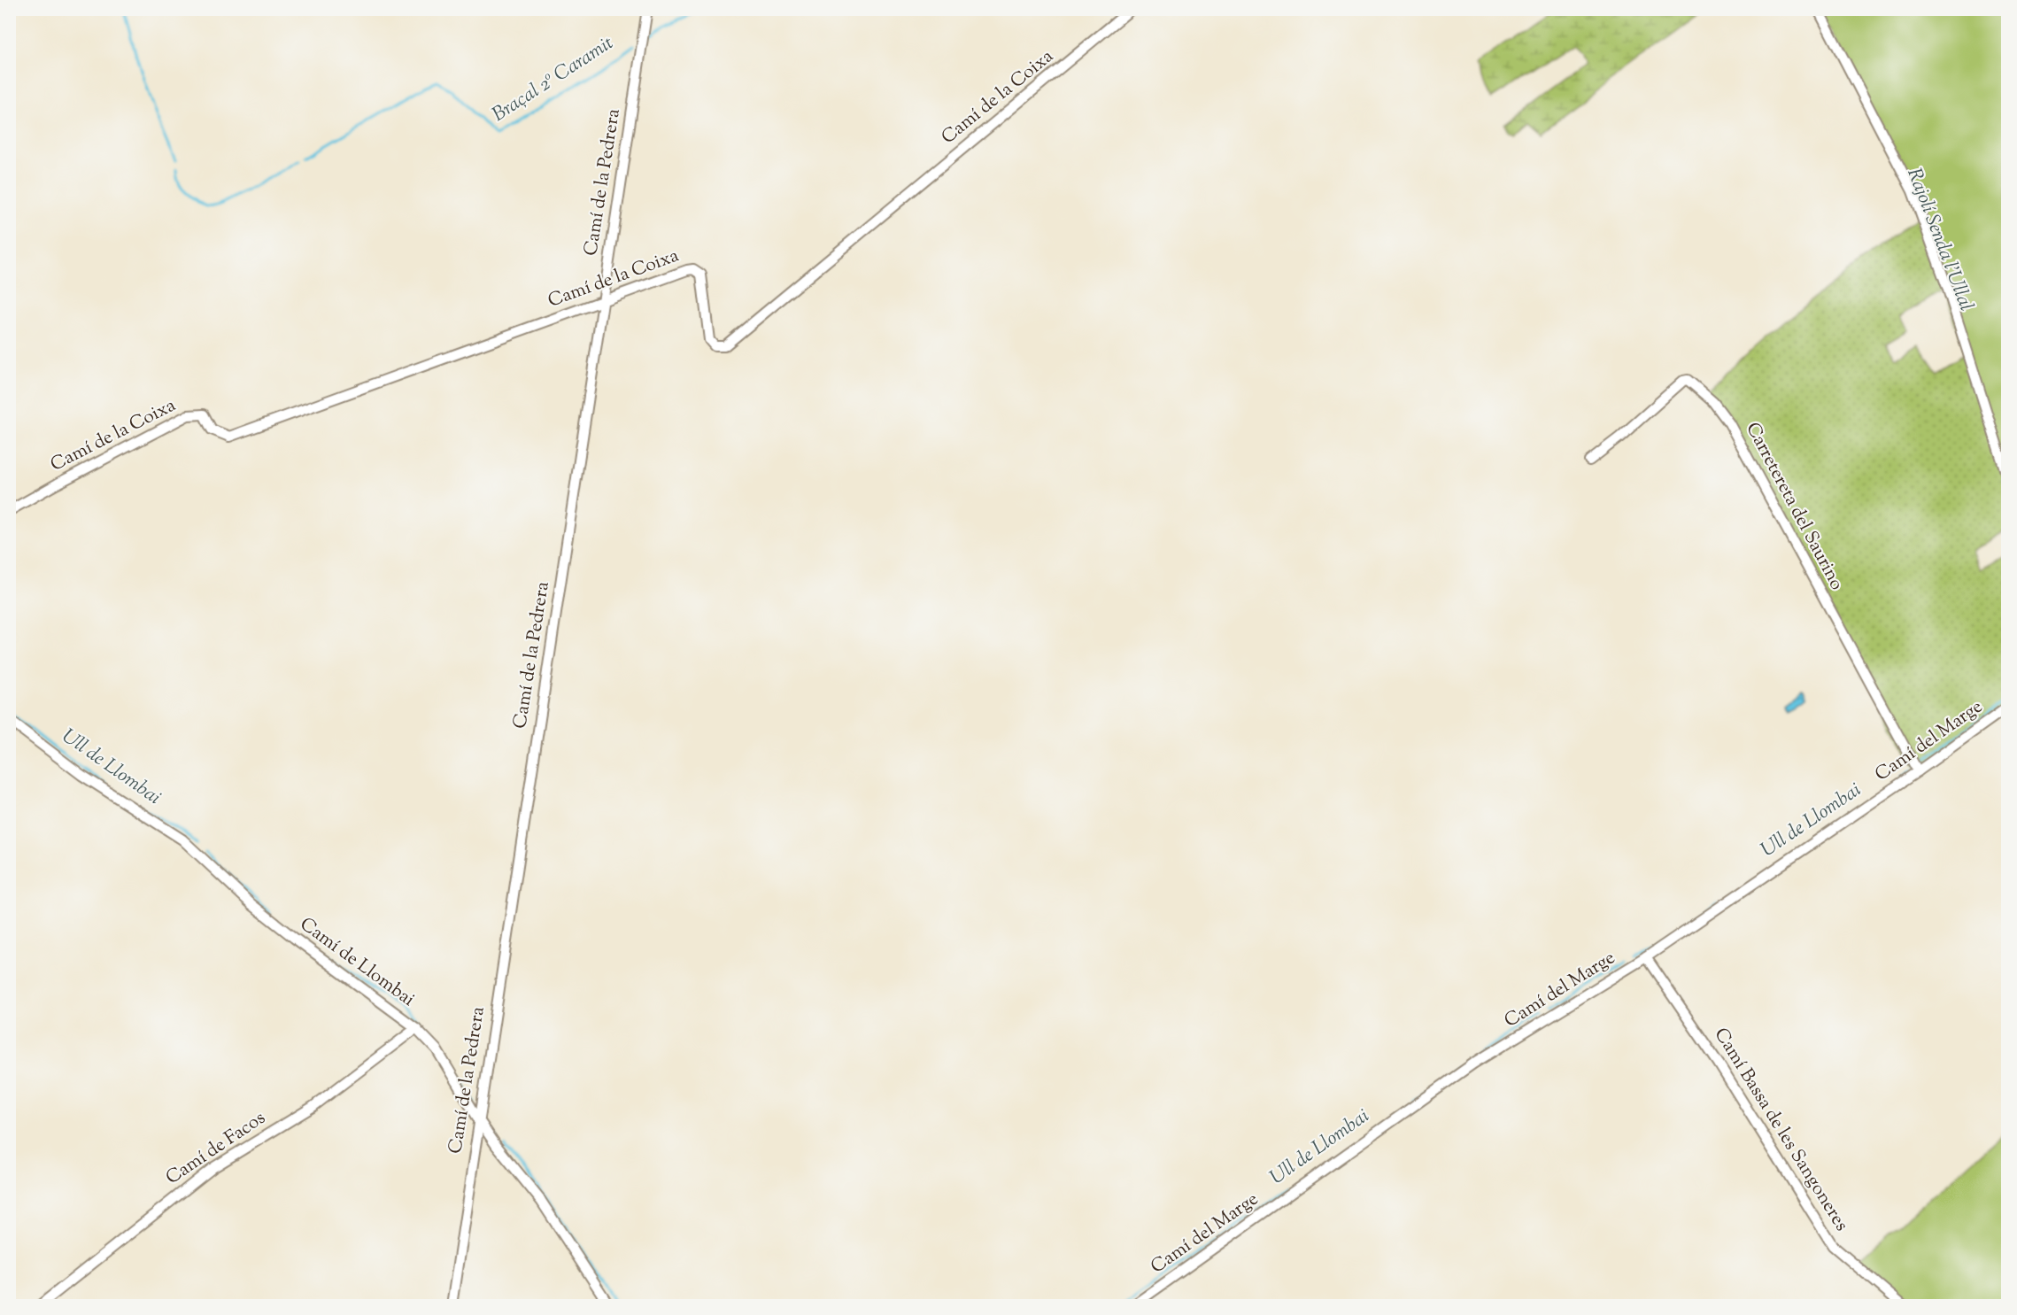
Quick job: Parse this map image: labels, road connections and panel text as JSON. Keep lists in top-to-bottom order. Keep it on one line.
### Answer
{"streets":{"street":["Camí de la Coixa","Camí de la Pedrera","Carretereta del Saurino","Camí del Marge","Camí de Llombai","Camí Bassa de les Sangoneres","Camí de Facos"]},"crossings":[["Camí de la Coixa","Camí de la Pedrera"],["Camí de la Pedrera","Camí de Llombai"],["Carretereta del Saurino","Camí del Marge"],["Camí del Marge","Camí Bassa de les Sangoneres"],["Camí de Llombai","Camí de Facos"]],"water":["Braçal 2º Caramit","Rajolí Senda l'Ullal","Ull de Llombai"]}
